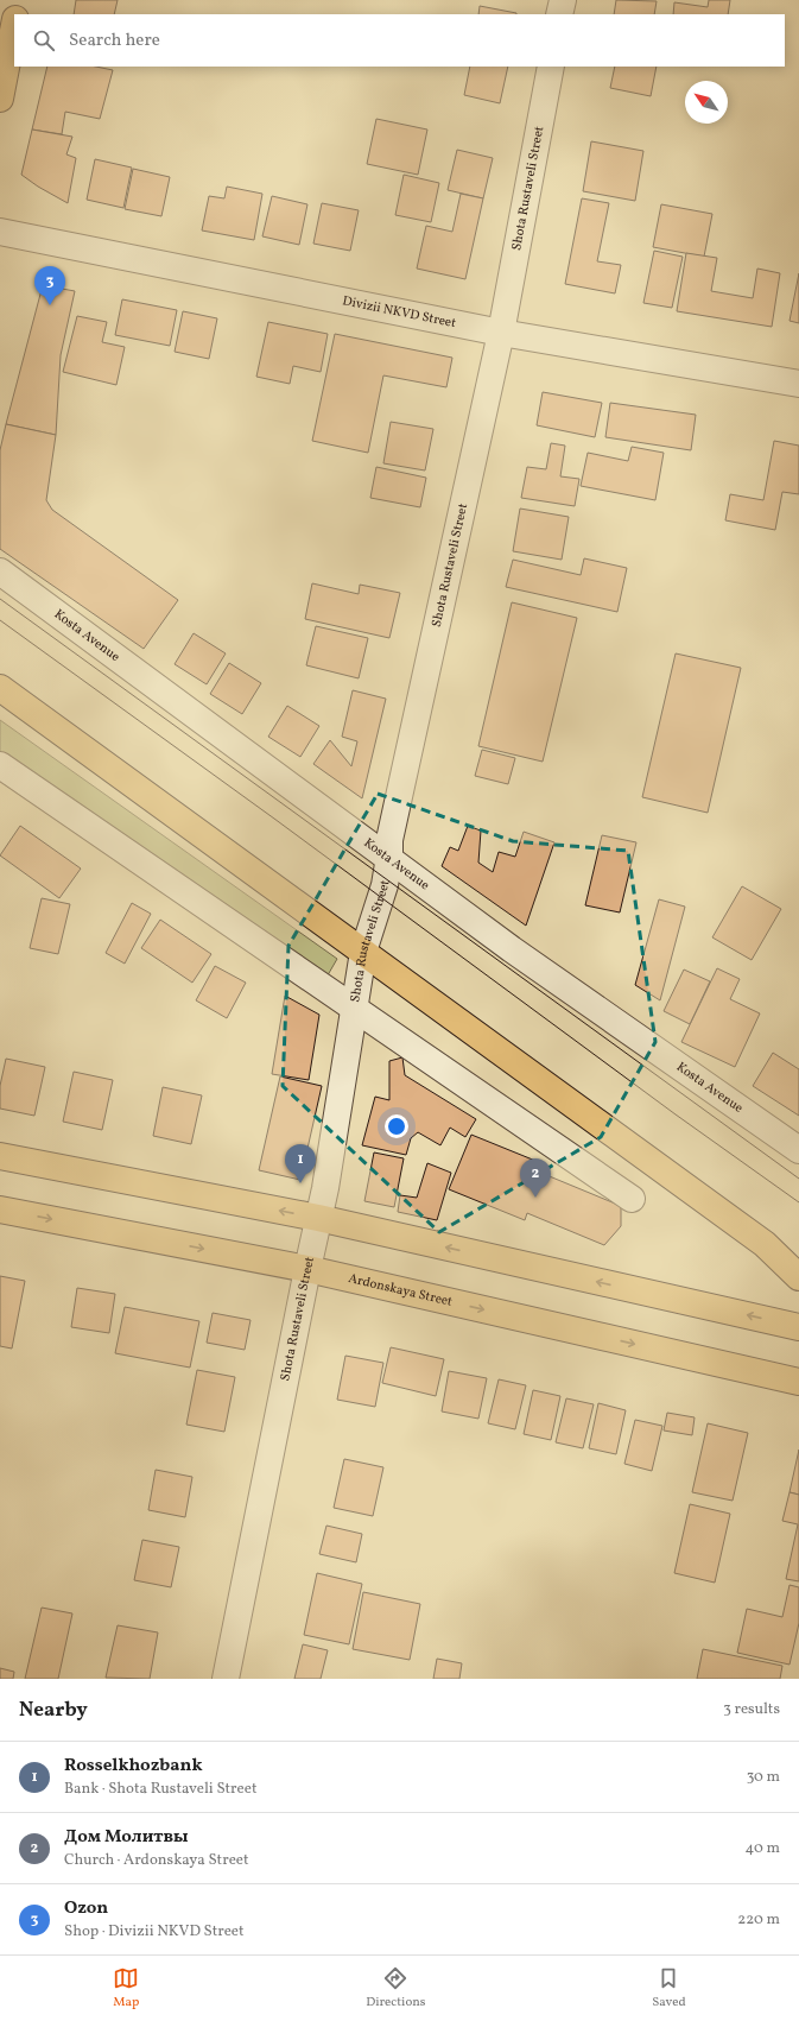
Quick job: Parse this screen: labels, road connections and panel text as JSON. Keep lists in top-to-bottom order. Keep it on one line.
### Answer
{"streets":{"main road":["Ardonskaya Street"],"street":["Shota Rustaveli Street","Divizii NKVD Street","Kosta Avenue"]},"crossings":[["Shota Rustaveli Street","Divizii NKVD Street"],["Shota Rustaveli Street","Kosta Avenue"],["Shota Rustaveli Street","Ardonskaya Street"]],"north":"top left","page":{"search":"Search here","pins":["3","1","2"],"heading":["Nearby","3 results"],"list":[{"mark":"1","name":"Rosselkhozbank","note":"Bank · Shota Rustaveli Street","value":"30 m"},{"mark":"2","name":"Дом Молитвы","note":"Church · Ardonskaya Street","value":"40 m"},{"mark":"3","name":"Ozon","note":"Shop · Divizii NKVD Street","value":"220 m"}],"nav":["Map","Directions","Saved"]}}
